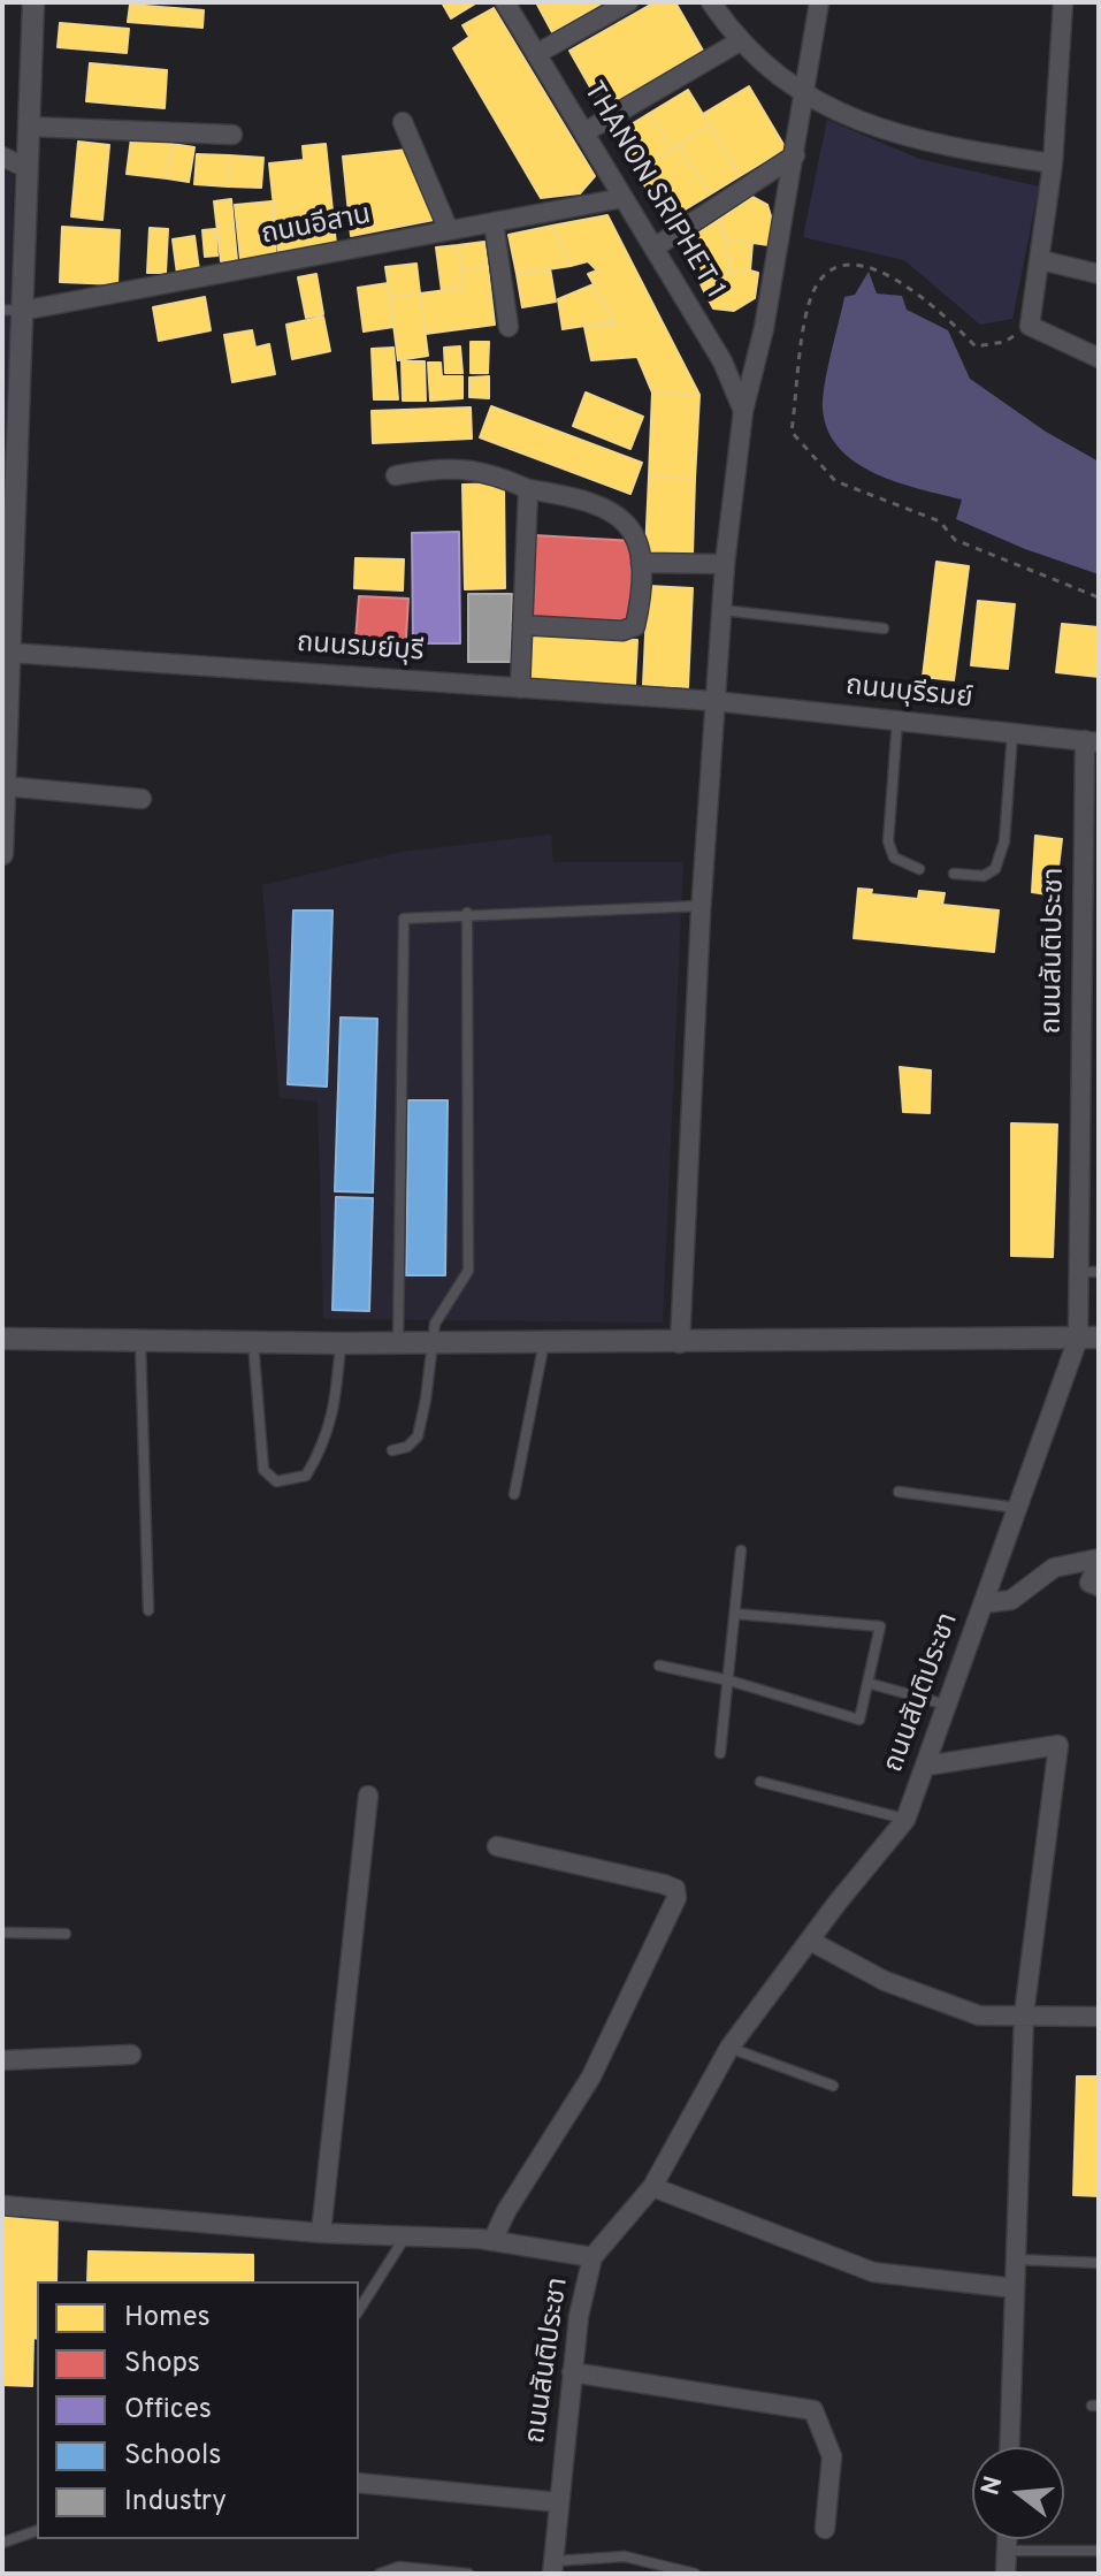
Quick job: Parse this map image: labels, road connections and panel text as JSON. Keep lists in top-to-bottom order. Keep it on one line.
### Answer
{"streets":{"street":["THANON SRIPHET 1","ถนนอีสาน","ถนนรมย์บุรี","ถนนบุรีรมย์","ถนนสันติประชา"]},"crossings":[["THANON SRIPHET 1","ถนนอีสาน"],["ถนนรมย์บุรี","ถนนบุรีรมย์"],["ถนนบุรีรมย์","ถนนสันติประชา"]],"legend":["Homes","Shops","Offices","Schools","Industry"],"north":"left"}
